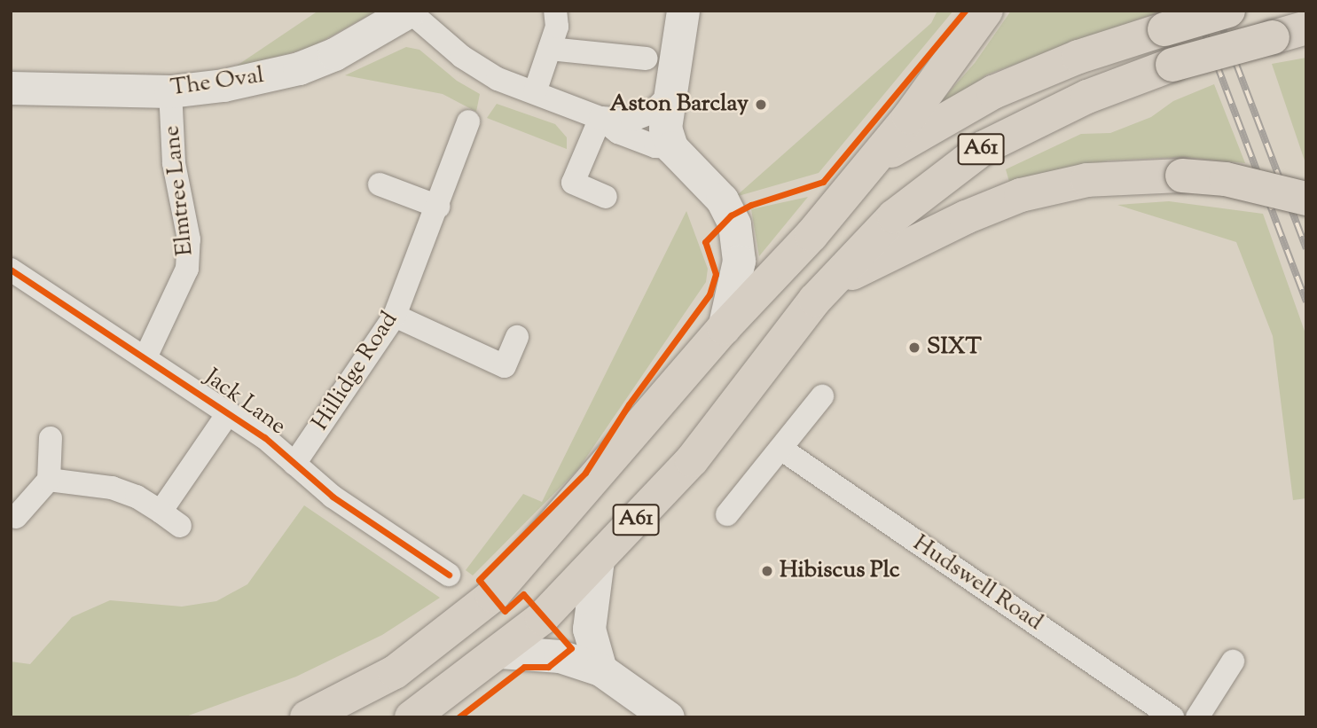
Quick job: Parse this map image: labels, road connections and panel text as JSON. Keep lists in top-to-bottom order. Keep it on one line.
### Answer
{"streets":{"highway":["A61"],"street":["The Oval","Elmtree Lane","Hillidge Road","Jack Lane","Hudswell Road"]},"crossings":[["The Oval","Elmtree Lane"],["Elmtree Lane","Jack Lane"],["Hillidge Road","Jack Lane"]],"places":["Aston Barclay","SIXT","Hibiscus Plc"]}
